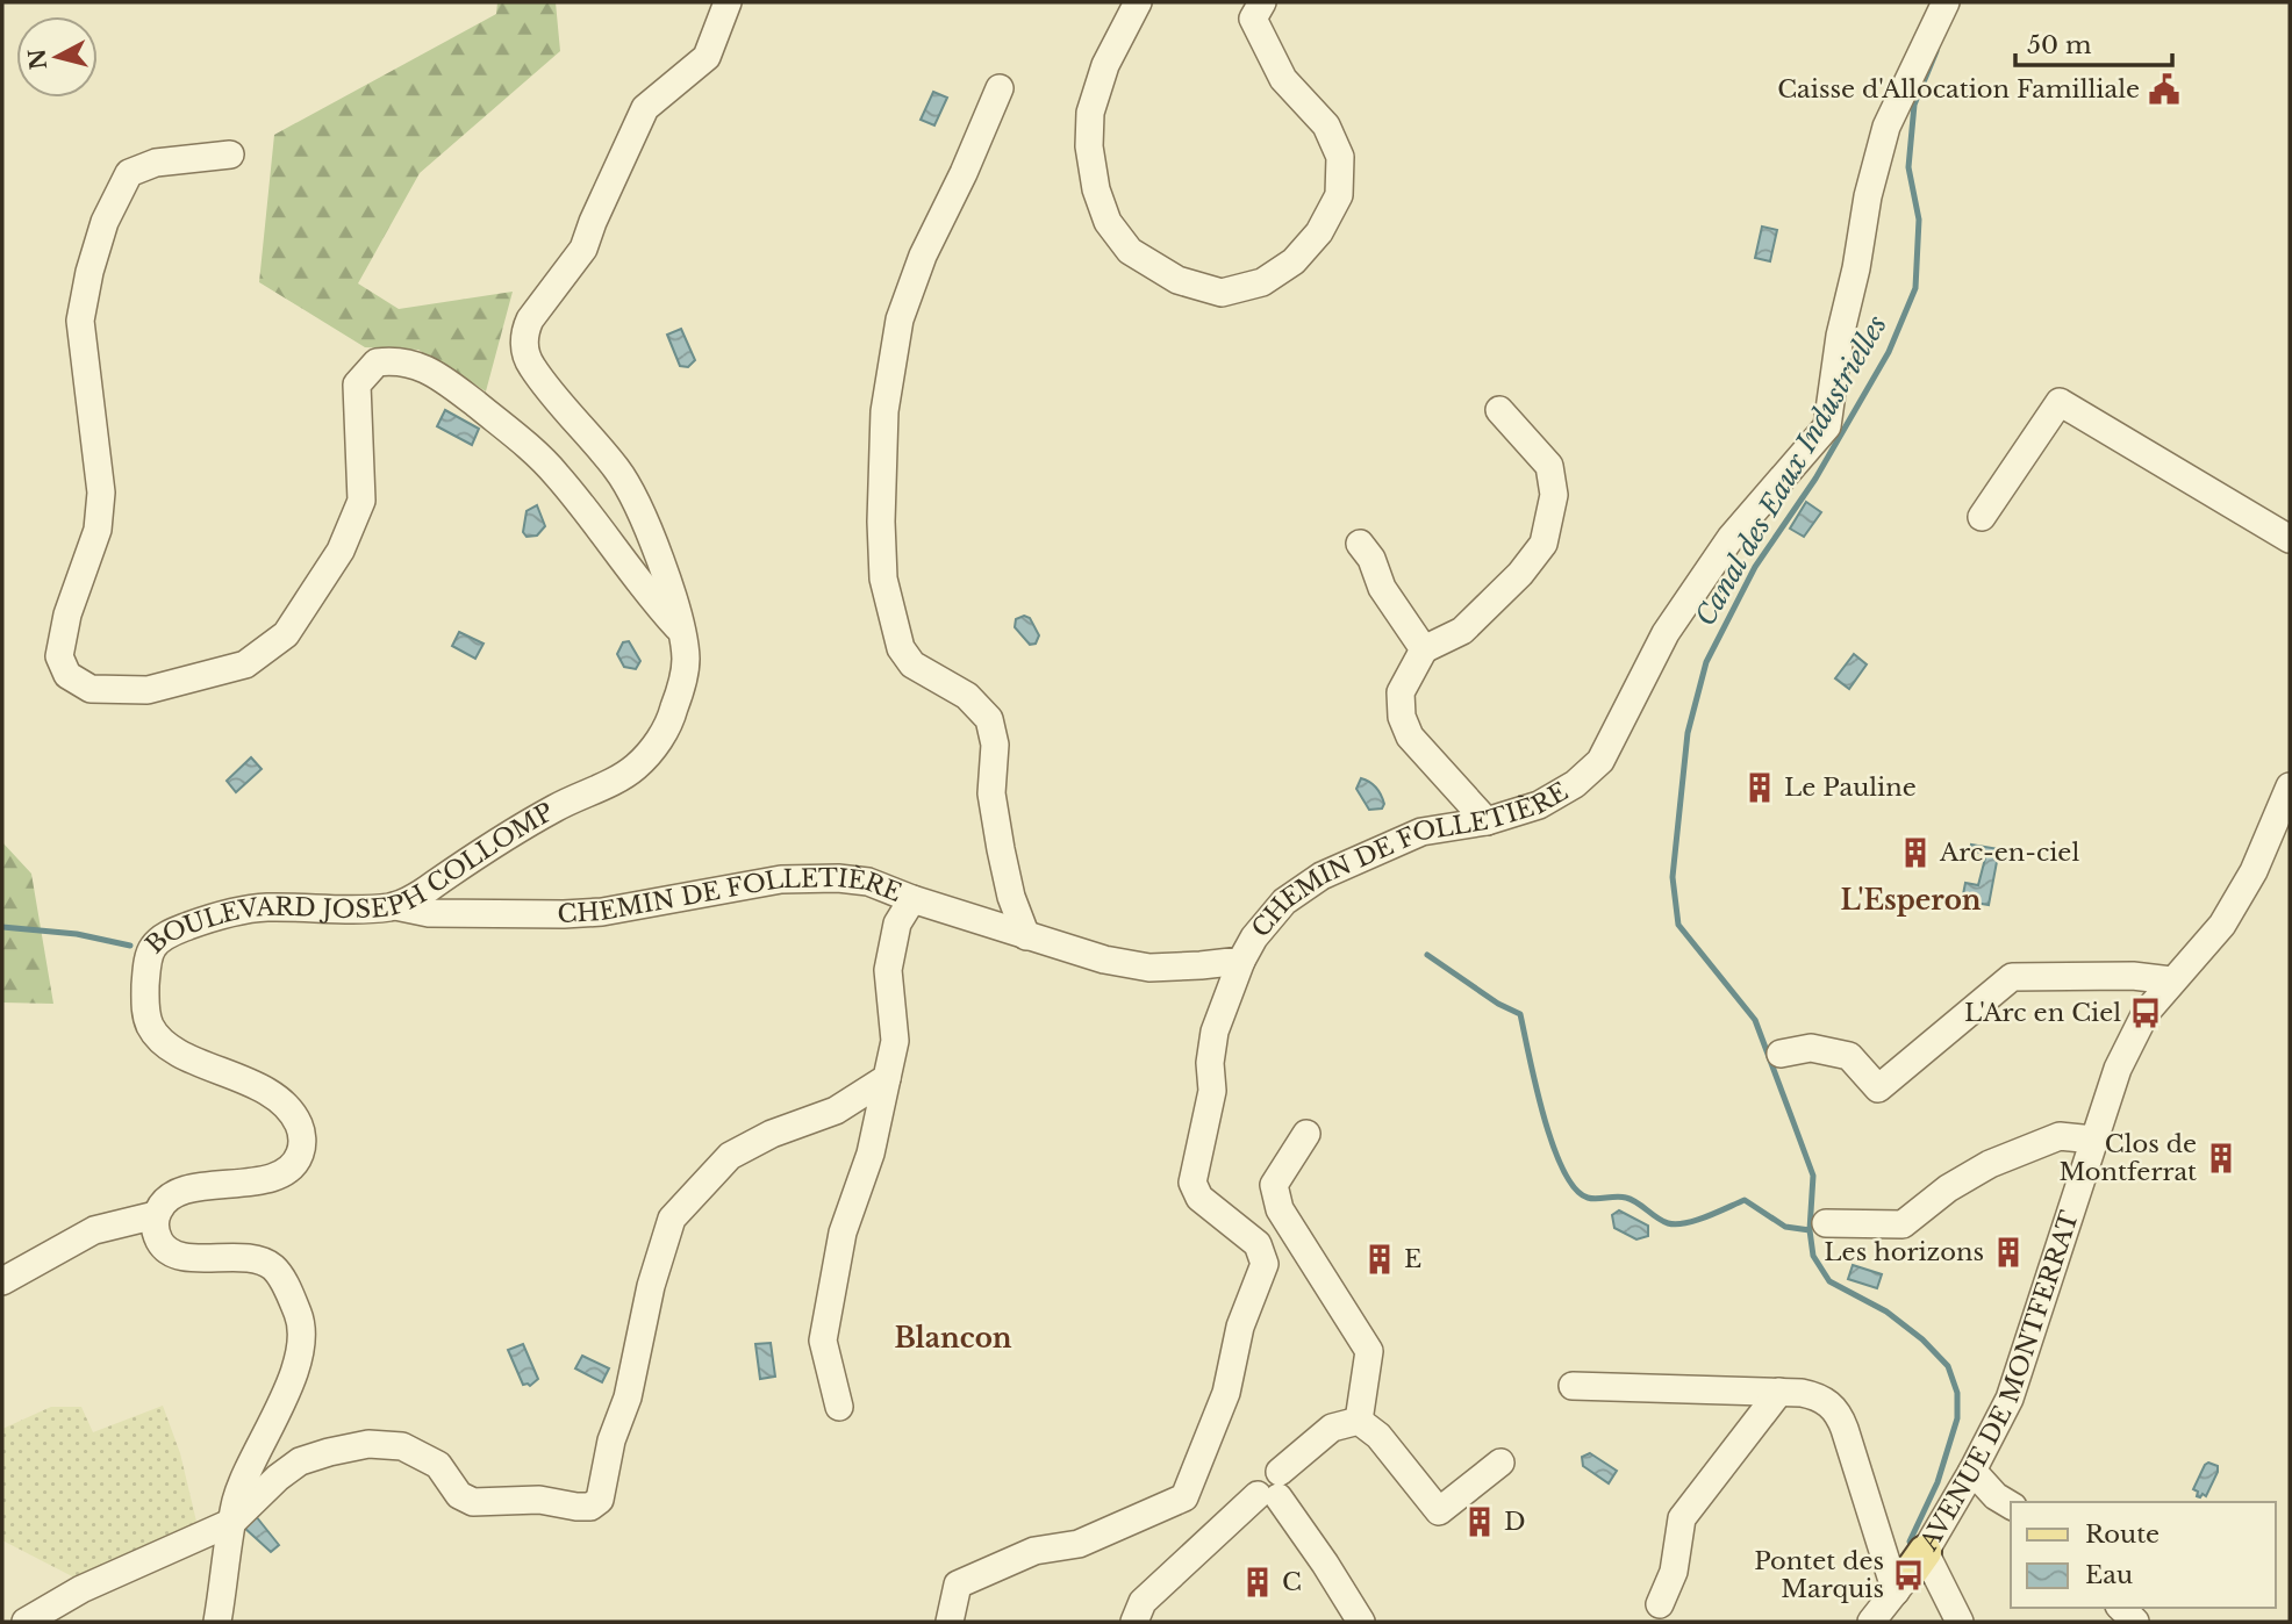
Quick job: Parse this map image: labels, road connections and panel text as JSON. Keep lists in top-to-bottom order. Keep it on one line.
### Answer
{"streets":{"street":["CHEMIN DE FOLLETIÈRE","BOULEVARD JOSEPH COLLOMP","AVENUE DE MONTFERRAT"]},"crossings":[["CHEMIN DE FOLLETIÈRE","BOULEVARD JOSEPH COLLOMP"]],"districts":["L'Esperon","Blancon"],"water":["Canal des Eaux Industrielles"],"places":{"public building":["Caisse d'Allocation Familliale"],"building":["Le Pauline","Arc-en-ciel","Clos de Montferrat","Les horizons","E","D","C"],"bus stop":["L'Arc en Ciel","Pontet des Marquis"]},"legend":["Route","Eau"],"scale_bar":"50 m","north":"left"}
